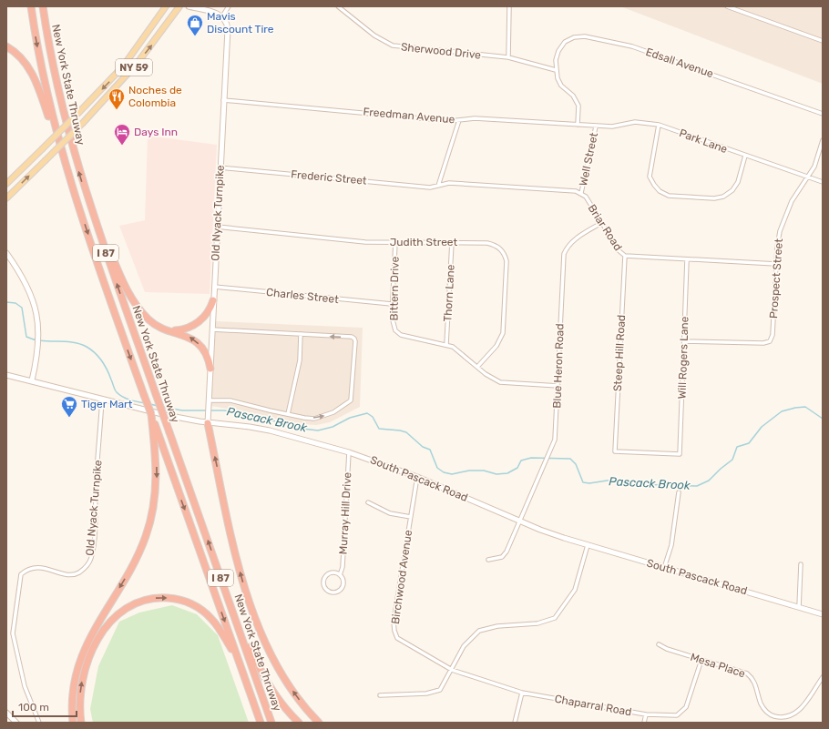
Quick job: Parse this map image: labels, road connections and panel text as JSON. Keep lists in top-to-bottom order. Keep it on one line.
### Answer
{"streets":{"highway":["New York State Thruway","I 87"],"main road":["NY 59"],"street":["Sherwood Drive","Edsall Avenue","Freedman Avenue","Park Lane","Well Street","Frederic Street","Old Nyack Turnpike","Briar Road","Judith Street","Prospect Street","Bittern Drive","Thorn Lane","Charles Street","Steep Hill Road","Will Rogers Lane","Blue Heron Road","South Pascack Road","Murray Hill Drive","Birchwood Avenue","Mesa Place","Chaparral Road"]},"crossings":[["Sherwood Drive","Edsall Avenue"],["Freedman Avenue","Park Lane"],["Freedman Avenue","Well Street"],["Freedman Avenue","Old Nyack Turnpike"],["Park Lane","Well Street"],["Park Lane","Prospect Street"],["Well Street","Briar Road"],["Frederic Street","Old Nyack Turnpike"],["Frederic Street","Briar Road"],["Old Nyack Turnpike","Judith Street"],["Old Nyack Turnpike","Charles Street"],["Old Nyack Turnpike","South Pascack Road"],["Briar Road","Prospect Street"],["Briar Road","Steep Hill Road"],["Briar Road","Will Rogers Lane"],["Briar Road","Blue Heron Road"],["Judith Street","Bittern Drive"],["Judith Street","Thorn Lane"],["Prospect Street","Will Rogers Lane"],["Bittern Drive","Thorn Lane"],["Bittern Drive","Charles Street"],["Bittern Drive","Blue Heron Road"],["Steep Hill Road","Will Rogers Lane"],["Blue Heron Road","South Pascack Road"],["South Pascack Road","Murray Hill Drive"],["South Pascack Road","Birchwood Avenue"],["Birchwood Avenue","Chaparral Road"],["Mesa Place","Chaparral Road"]],"water":["Pascack Brook"],"places":{"shop":["Mavis Discount Tire"],"restaurant":["Noches de Colombia"],"hotel":["Days Inn"],"supermarket":["Tiger Mart"]},"scale_bar":"100 m"}
